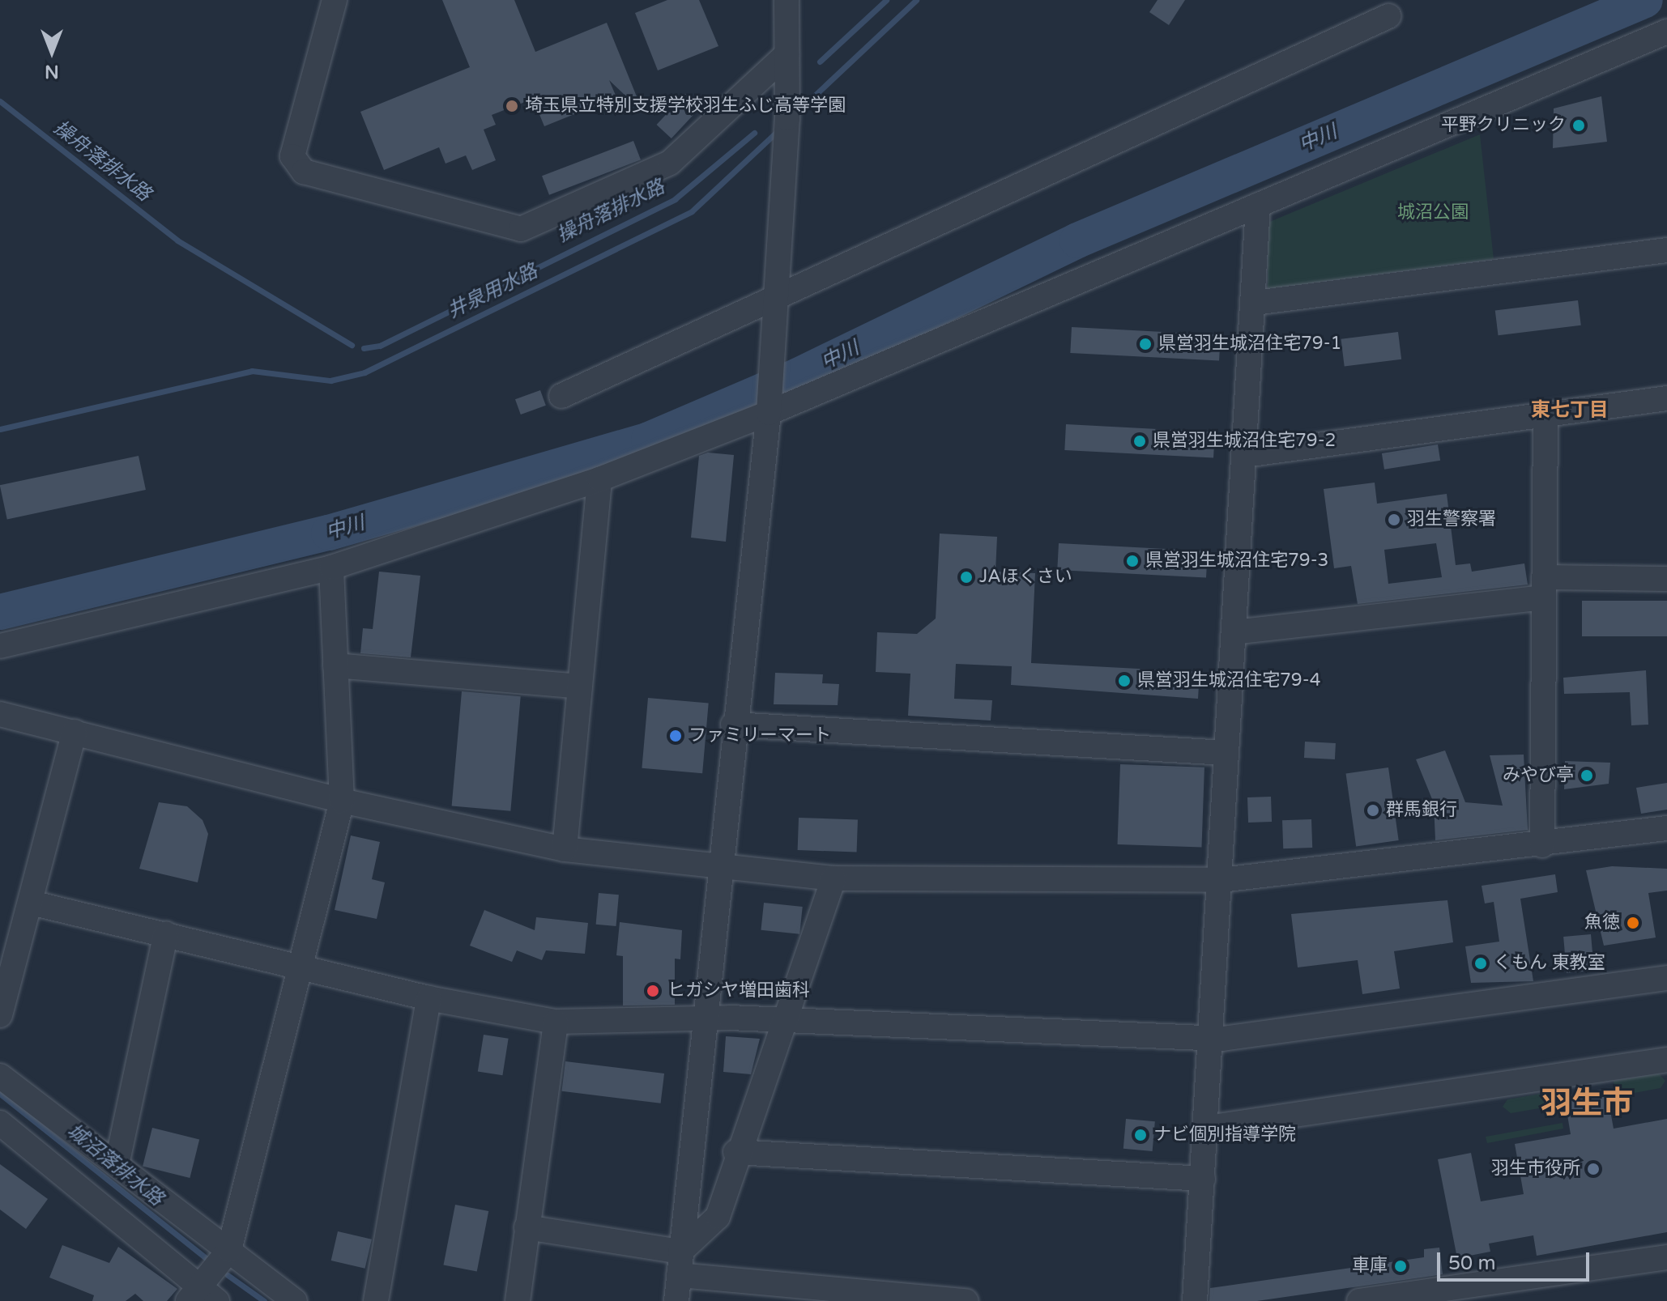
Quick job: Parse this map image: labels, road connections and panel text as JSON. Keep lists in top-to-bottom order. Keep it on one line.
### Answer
{"districts":["東七丁目","羽生市"],"water":["中川","操舟落排水路","井泉用水路","城沼落排水路"],"parks":["城沼公園"],"places":["埼玉県立特別支援学校羽生ふじ高等学園","平野クリニック","県営羽生城沼住宅79-1","県営羽生城沼住宅79-2","羽生警察署","県営羽生城沼住宅79-3","JAほくさい","県営羽生城沼住宅79-4","ファミリーマート","みやび亭","群馬銀行","魚徳","くもん 東教室","ヒガシヤ増田歯科","ナビ個別指導学院","羽生市役所","車庫"],"scale_bar":"50 m","north":"bottom"}
